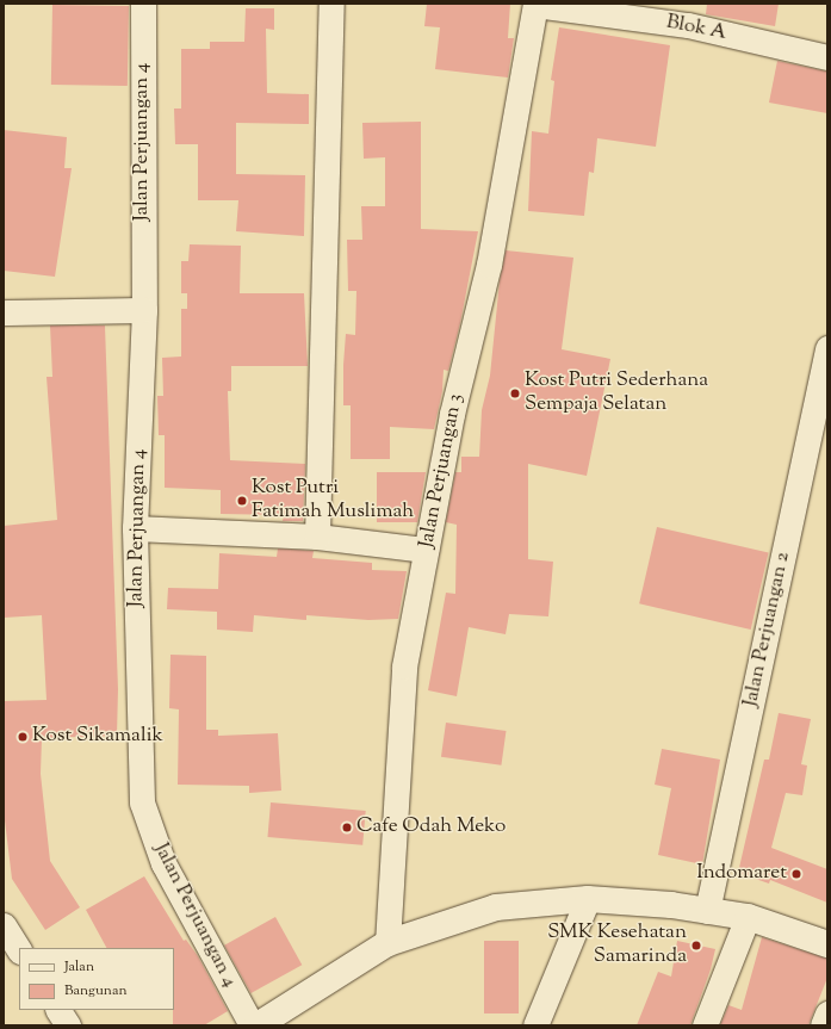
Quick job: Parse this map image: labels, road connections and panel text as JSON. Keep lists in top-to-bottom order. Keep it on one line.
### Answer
{"streets":{"street":["Blok A","Jalan Perjuangan 4","Jalan Perjuangan 3","Jalan Perjuangan 2"]},"crossings":[["Blok A","Jalan Perjuangan 3"]],"places":["Kost Putri Sederhana Sempaja Selatan","Kost Putri Fatimah Muslimah","Kost Sikamalik","Cafe Odah Meko","Indomaret","SMK Kesehatan Samarinda"],"legend":["Jalan","Bangunan"]}
